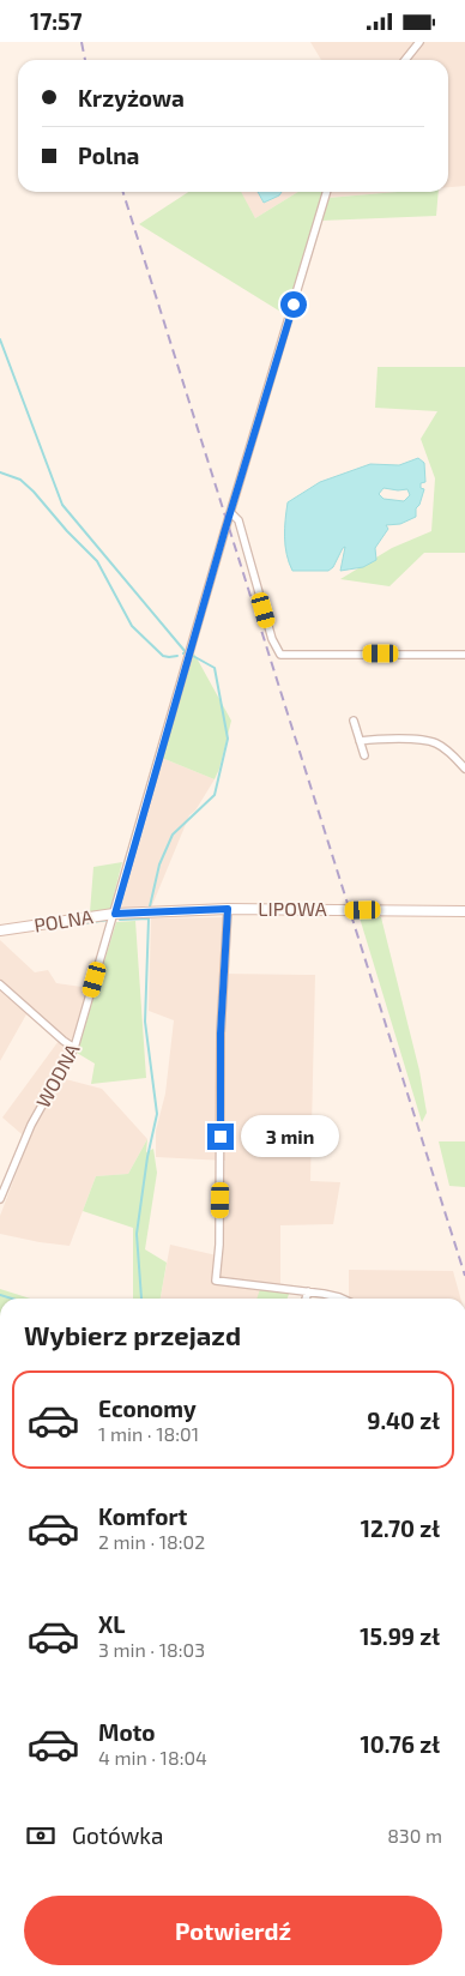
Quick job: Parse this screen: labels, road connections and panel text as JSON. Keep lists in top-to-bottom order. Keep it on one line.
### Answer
{"streets":{"street":["LIPOWA","POLNA","WODNA"]},"crossings":[["LIPOWA","POLNA"],["POLNA","WODNA"]],"page":{"status":"17:57","banner":["Krzyżowa","Polna"],"bubble":"3 min","heading":"Wybierz przejazd","list":[{"name":"Economy","note":"1 min · 18:01","value":"9.40 zł"},{"name":"Komfort","note":"2 min · 18:02","value":"12.70 zł"},{"name":"XL","note":"3 min · 18:03","value":"15.99 zł"},{"name":"Moto","note":"4 min · 18:04","value":"10.76 zł"}],"pay":["Gotówka","830 m"],"buttons":"Potwierdź"}}
